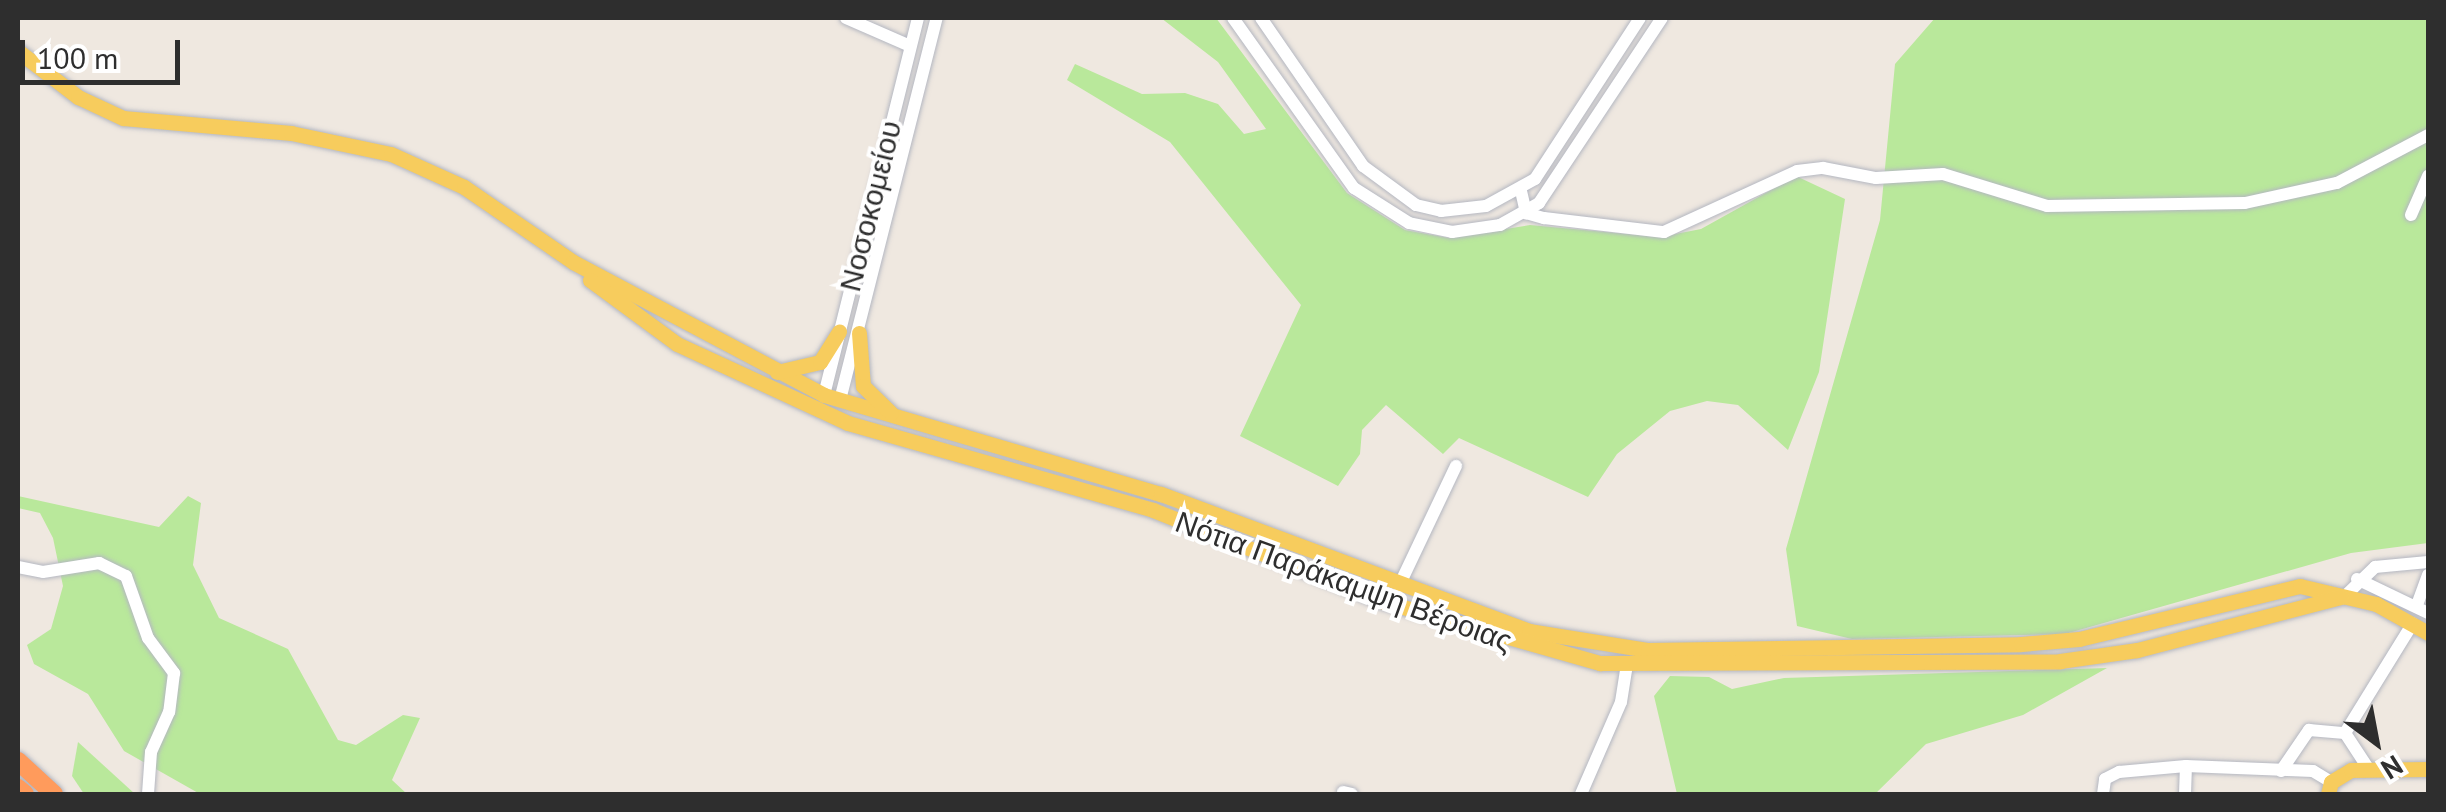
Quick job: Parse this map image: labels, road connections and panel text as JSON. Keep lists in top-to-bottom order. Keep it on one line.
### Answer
{"streets":{"main road":["Νότια Παράκαμψη Βέροιας"],"street":["Νοσοκομείου"]},"crossings":[["Νοσοκομείου","Νότια Παράκαμψη Βέροιας"]],"scale_bar":"100 m","north":"bottom right"}
